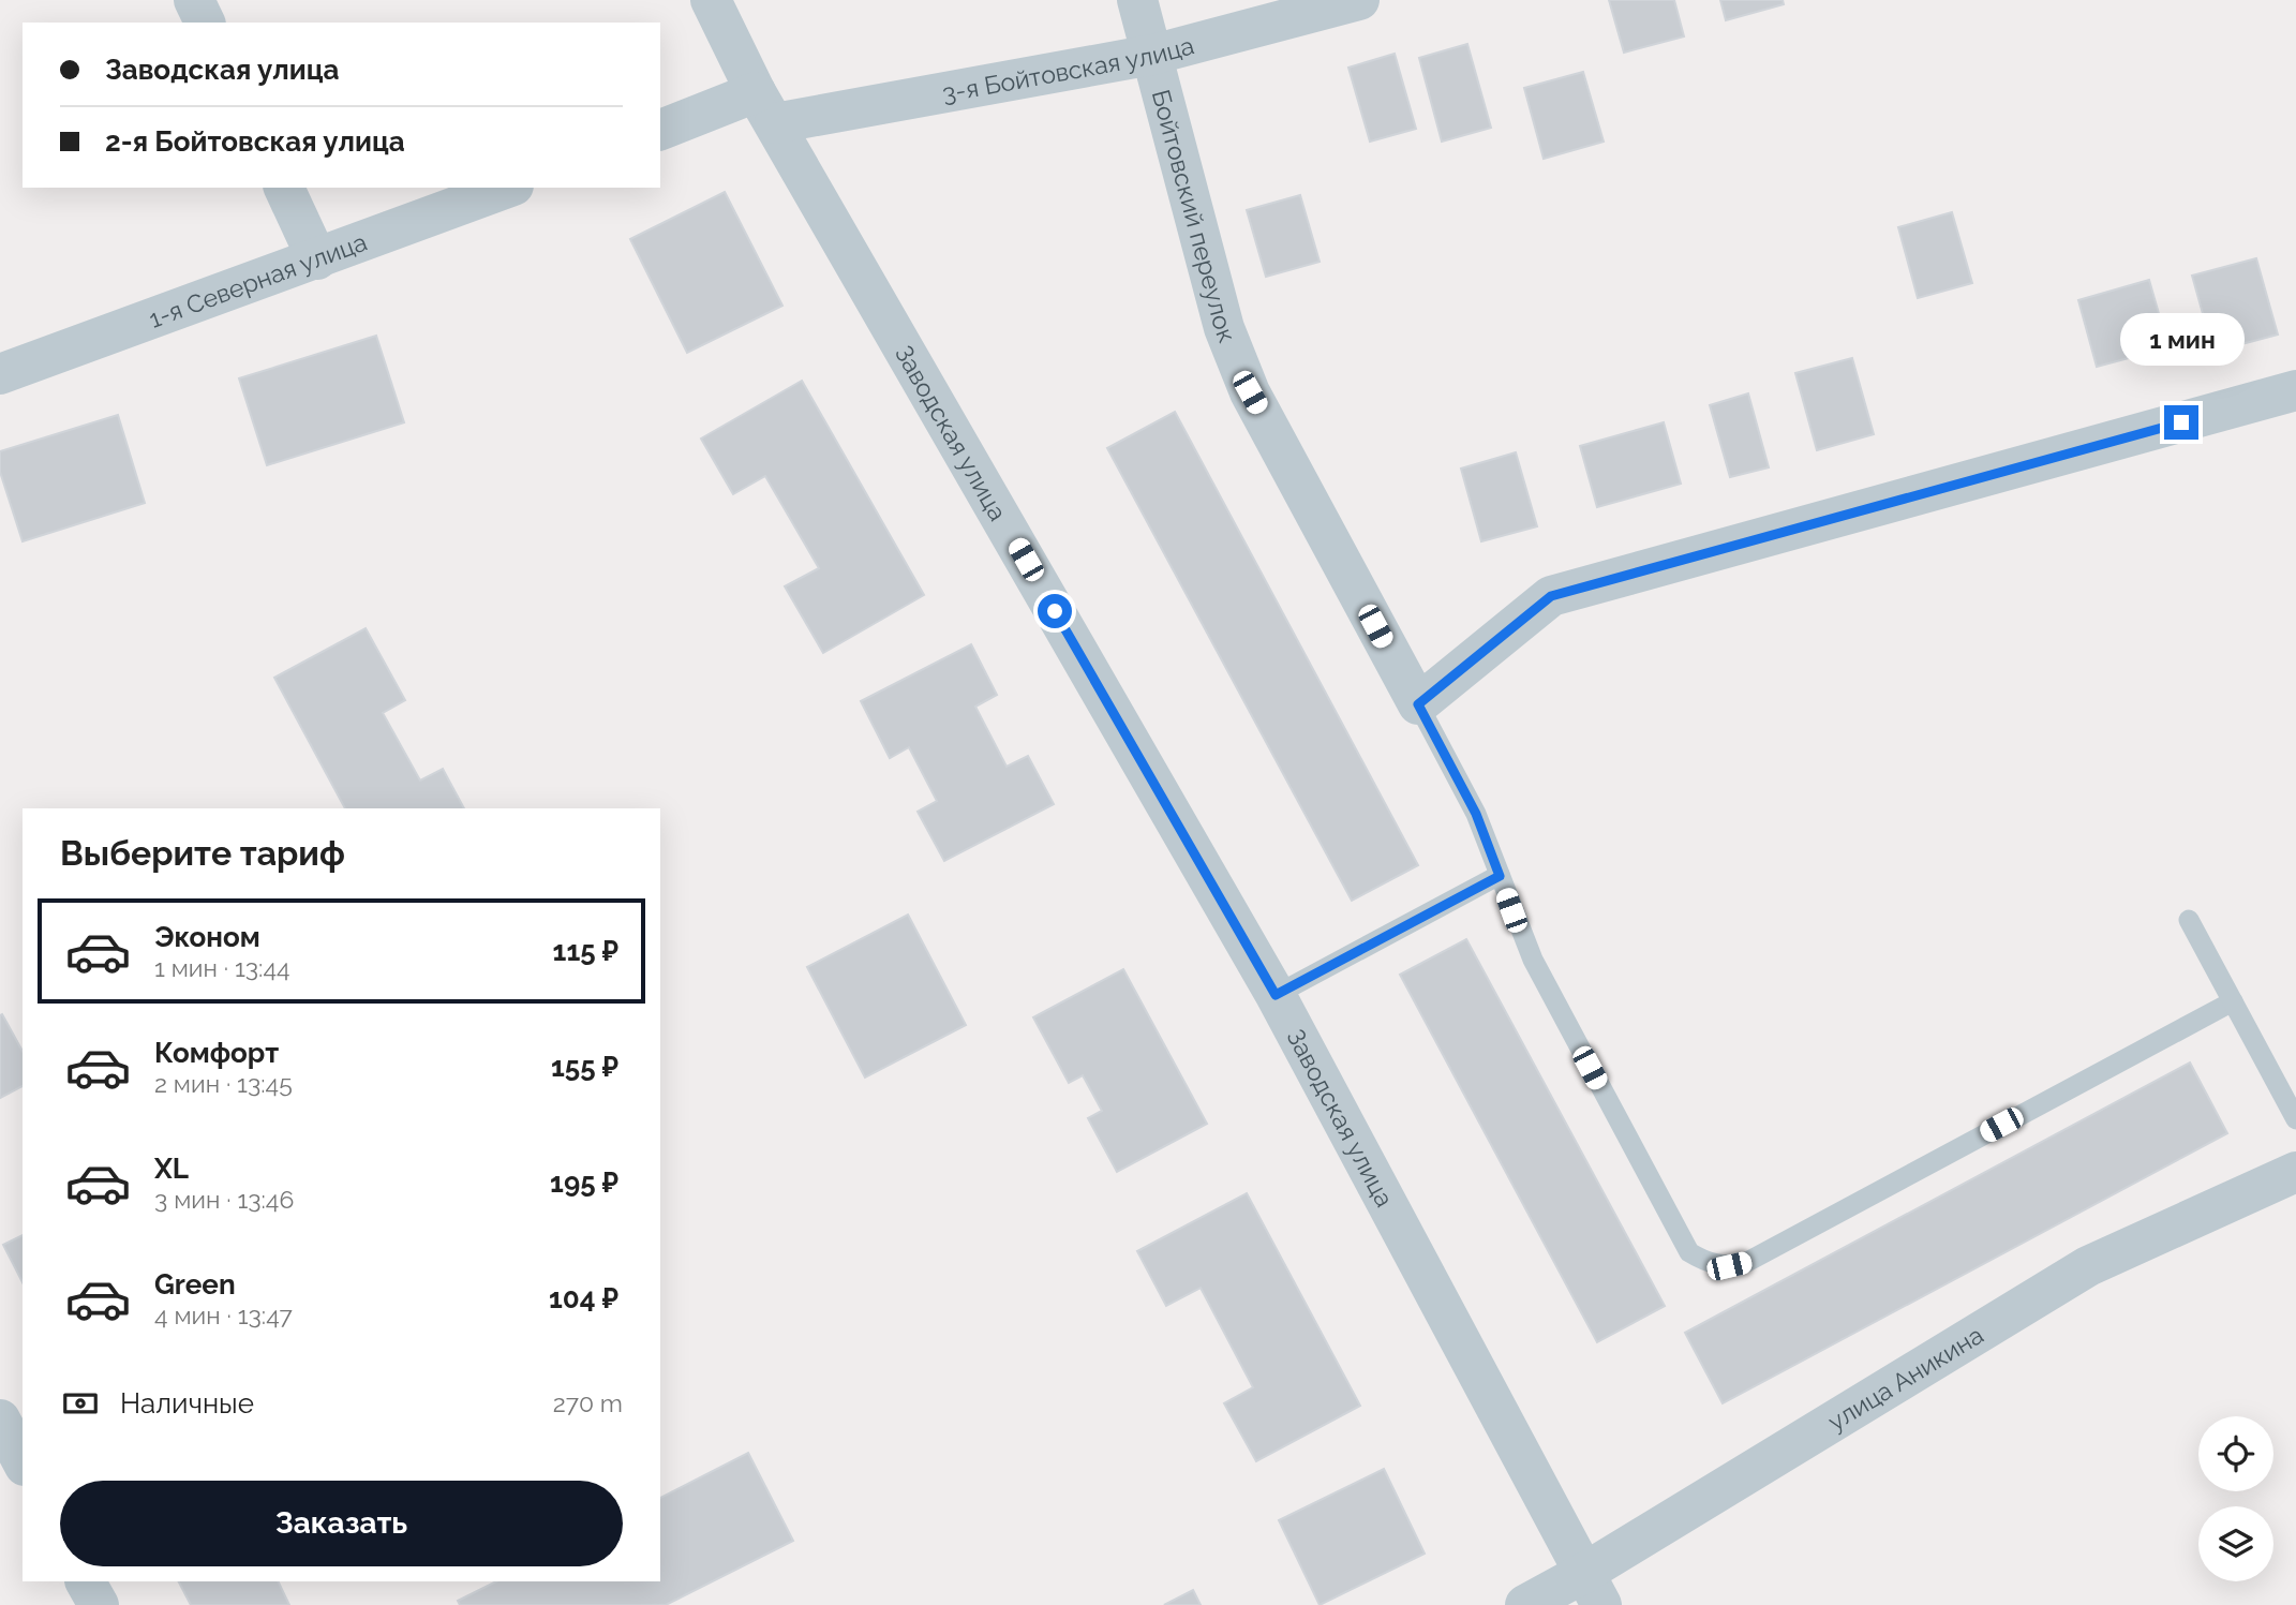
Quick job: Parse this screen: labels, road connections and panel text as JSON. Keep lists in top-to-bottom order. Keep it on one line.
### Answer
{"streets":{"street":["3-я Бойтовская улица","Бойтовский переулок","1-я Северная улица","Заводская улица","улица Аникина"]},"crossings":[["3-я Бойтовская улица","Бойтовский переулок"],["3-я Бойтовская улица","Заводская улица"],["Заводская улица","улица Аникина"]],"page":{"banner":["Заводская улица","2-я Бойтовская улица"],"bubble":"1 мин","heading":"Выберите тариф","list":[{"name":"Эконом","note":"1 мин · 13:44","value":"115 ₽"},{"name":"Комфорт","note":"2 мин · 13:45","value":"155 ₽"},{"name":"XL","note":"3 мин · 13:46","value":"195 ₽"},{"name":"Green","note":"4 мин · 13:47","value":"104 ₽"}],"pay":["Наличные","270 m"],"buttons":"Заказать"}}
